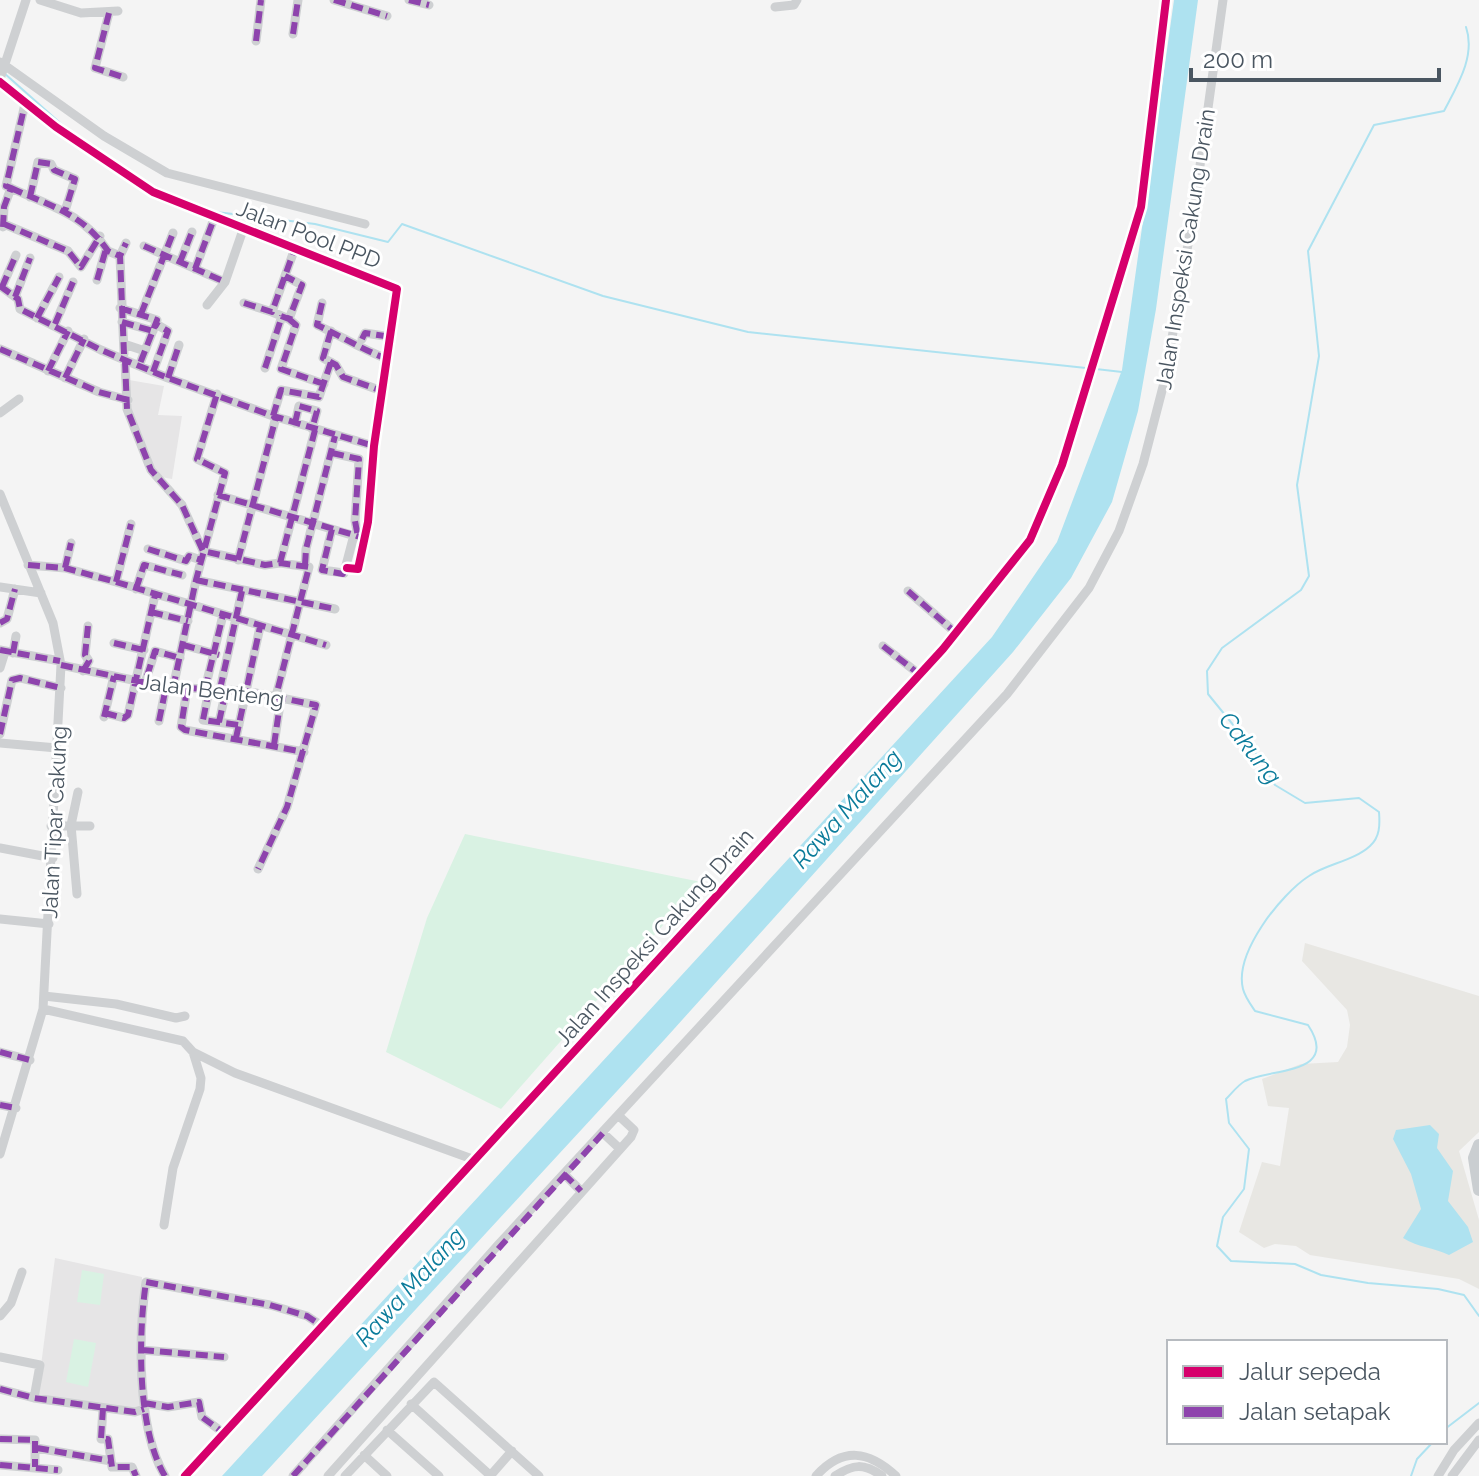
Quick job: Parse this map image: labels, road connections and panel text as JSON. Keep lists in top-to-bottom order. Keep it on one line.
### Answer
{"streets":{"street":["Jalan Pool PPD","Jalan Inspeksi Cakung Drain","Jalan Benteng","Jalan Tipar Cakung"]},"crossings":[["Jalan Benteng","Jalan Tipar Cakung"]],"water":["Cakung","Rawa Malang"],"legend":["Jalur sepeda","Jalan setapak"],"scale_bar":"200 m"}
